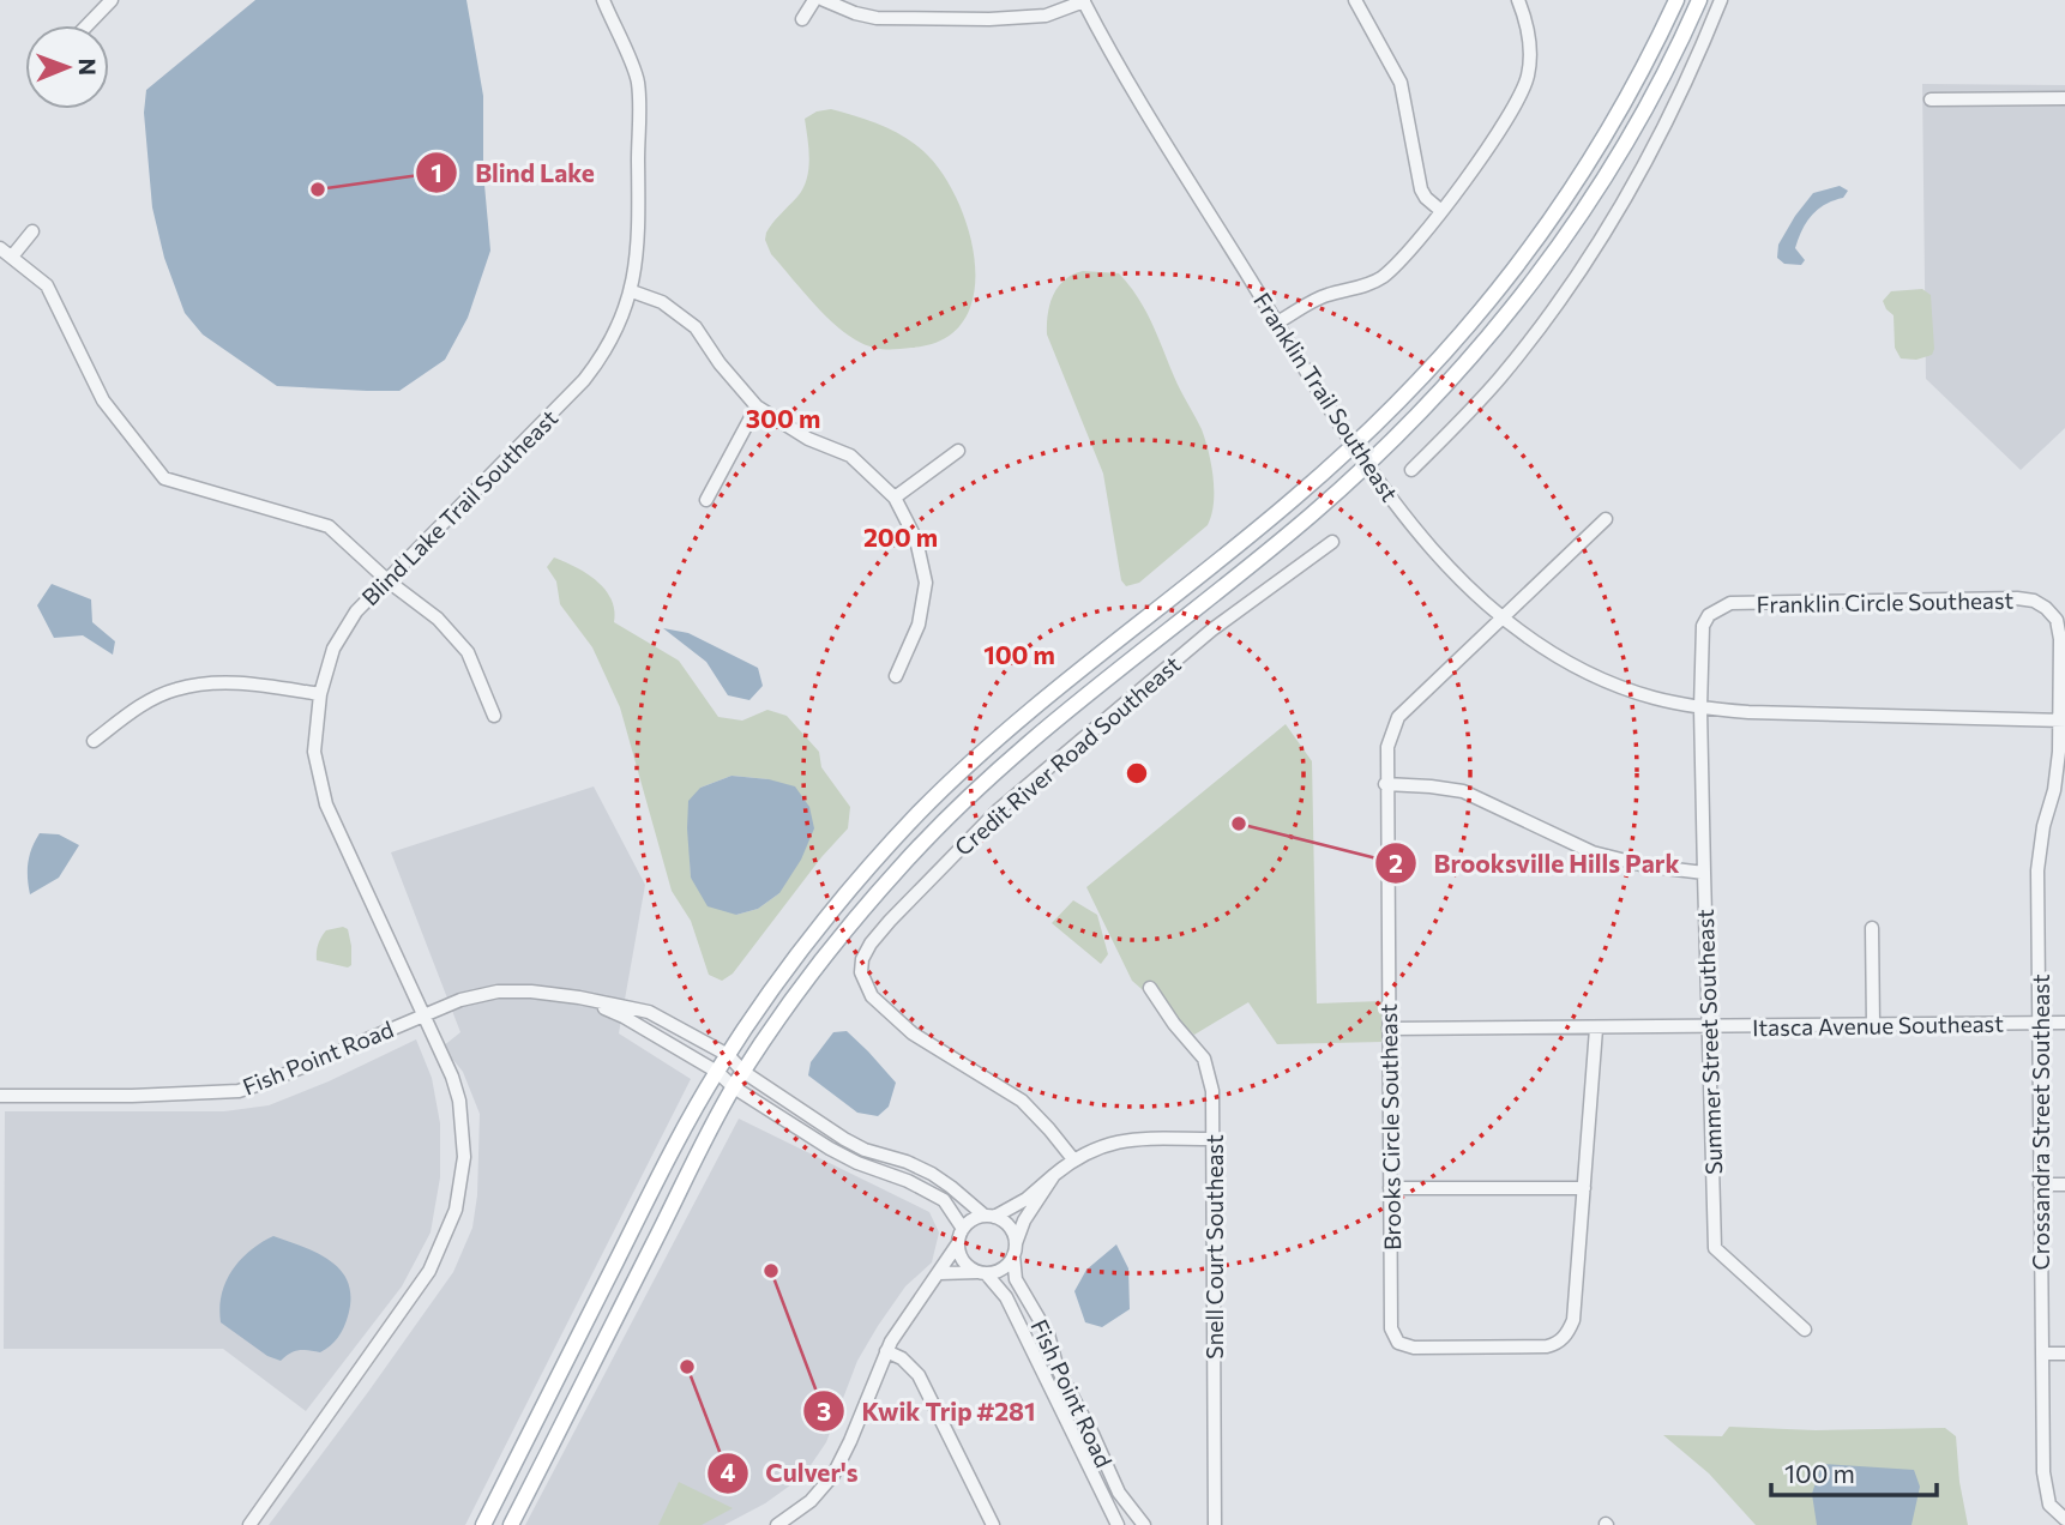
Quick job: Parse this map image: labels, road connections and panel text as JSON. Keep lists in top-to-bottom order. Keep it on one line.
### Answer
{"streets":{"street":["Franklin Trail Southeast","Blind Lake Trail Southeast","Franklin Circle Southeast","Credit River Road Southeast","Itasca Avenue Southeast","Summer Street Southeast","Fish Point Road","Crossandra Street Southeast","Brooks Circle Southeast","Snell Court Southeast"]},"crossings":[["Franklin Trail Southeast","Franklin Circle Southeast"],["Franklin Trail Southeast","Summer Street Southeast"],["Franklin Trail Southeast","Crossandra Street Southeast"],["Franklin Trail Southeast","Brooks Circle Southeast"],["Blind Lake Trail Southeast","Fish Point Road"],["Franklin Circle Southeast","Summer Street Southeast"],["Franklin Circle Southeast","Crossandra Street Southeast"],["Itasca Avenue Southeast","Summer Street Southeast"],["Itasca Avenue Southeast","Crossandra Street Southeast"],["Itasca Avenue Southeast","Brooks Circle Southeast"]],"places":["Blind Lake","Brooksville Hills Park","Kwik Trip #281","Culver's"],"scale_bar":"100 m","north":"right","rings":["300 m","200 m","100 m"]}
